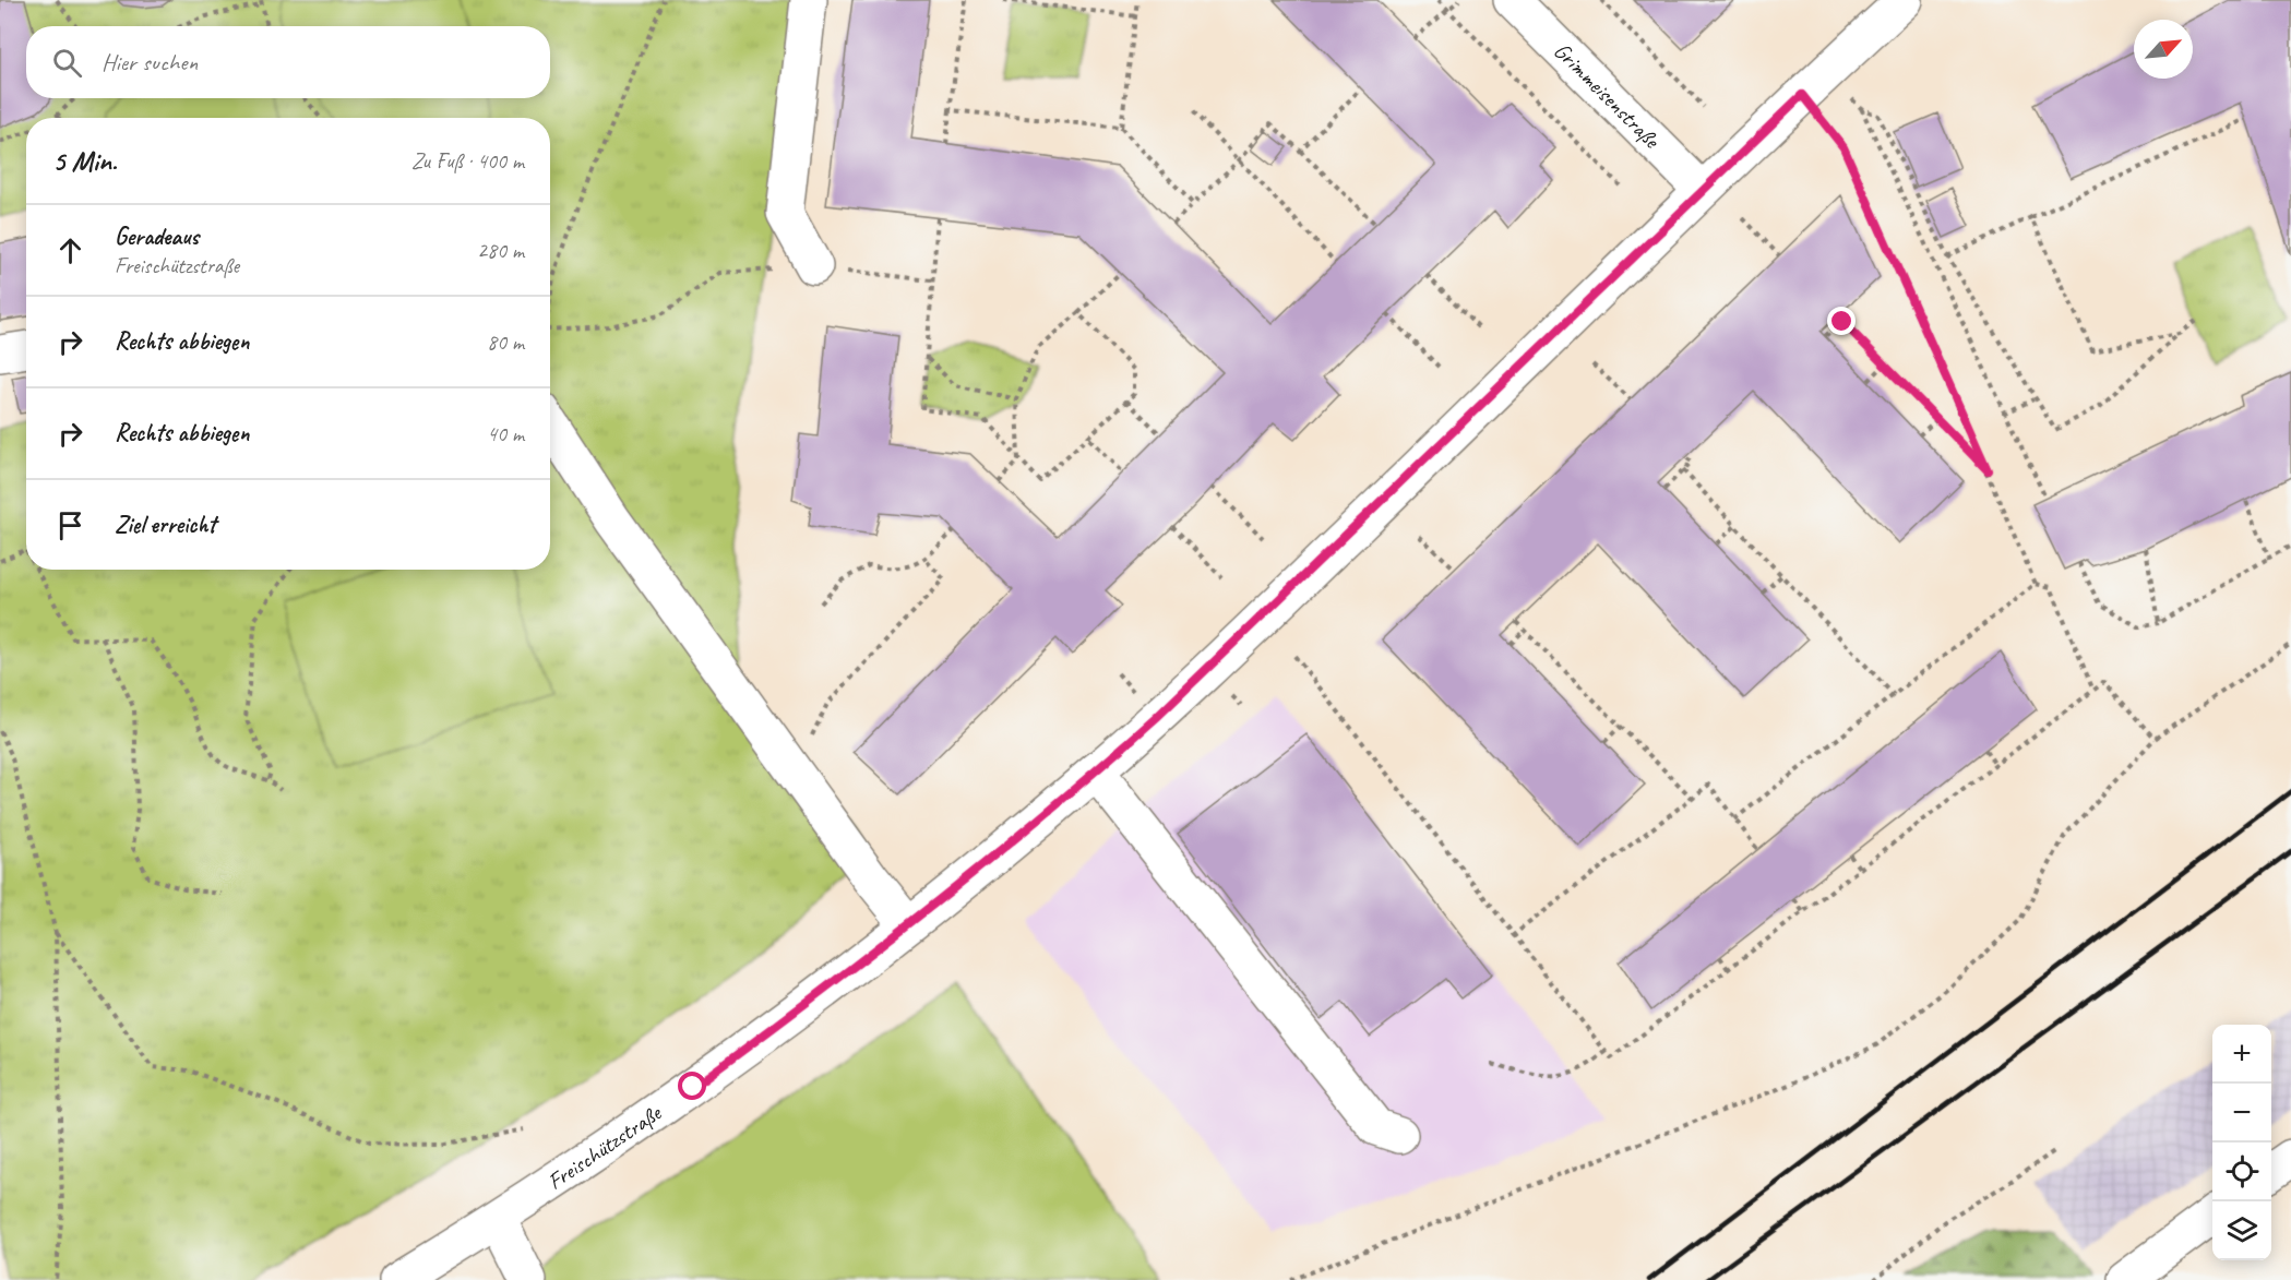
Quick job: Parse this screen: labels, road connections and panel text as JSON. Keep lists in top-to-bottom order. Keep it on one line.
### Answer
{"streets":{"main road":["Grimmeisenstraße","Freischützstraße"]},"crossings":[["Grimmeisenstraße","Freischützstraße"]],"north":"top right","page":{"search":"Hier suchen","heading":["5 Min.","Zu Fuß · 400 m"],"list":[["Geradeaus","Freischützstraße","280 m"],["Rechts abbiegen","80 m"],["Rechts abbiegen","40 m"],"Ziel erreicht"],"map_buttons":["+","−"]}}
